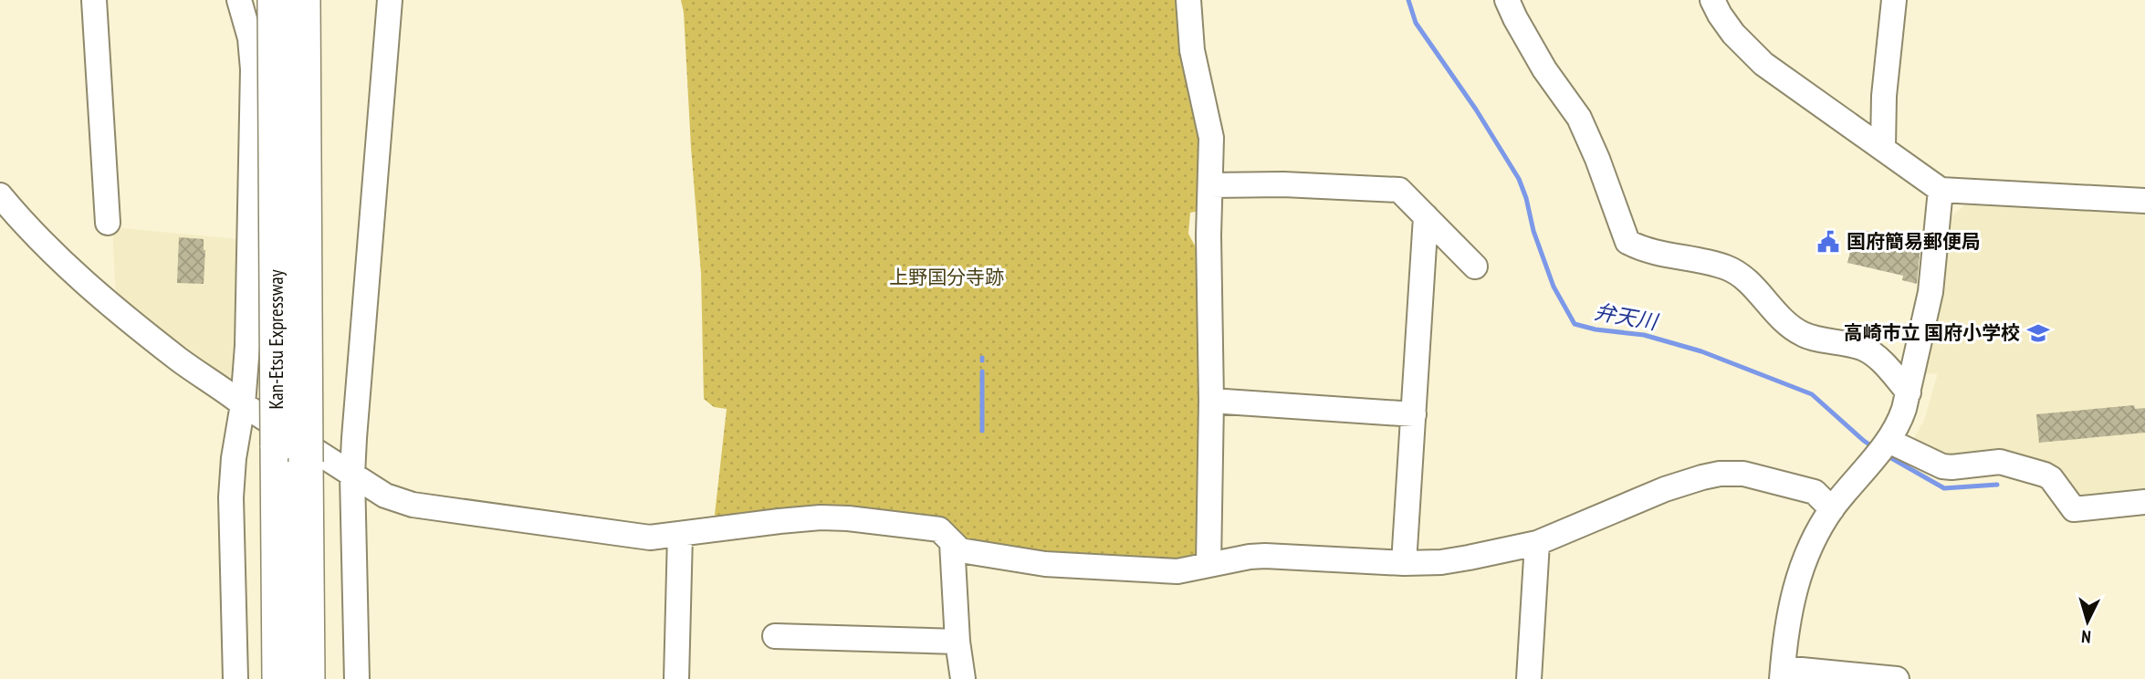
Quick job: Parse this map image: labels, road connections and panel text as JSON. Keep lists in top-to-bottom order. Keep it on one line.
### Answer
{"streets":{"highway":["Kan-Etsu Expressway"]},"water":["弁天川"],"parks":["上野国分寺跡"],"places":{"public building":["国府簡易郵便局"],"school or university":["高崎市立 国府小学校"]},"north":"bottom"}
